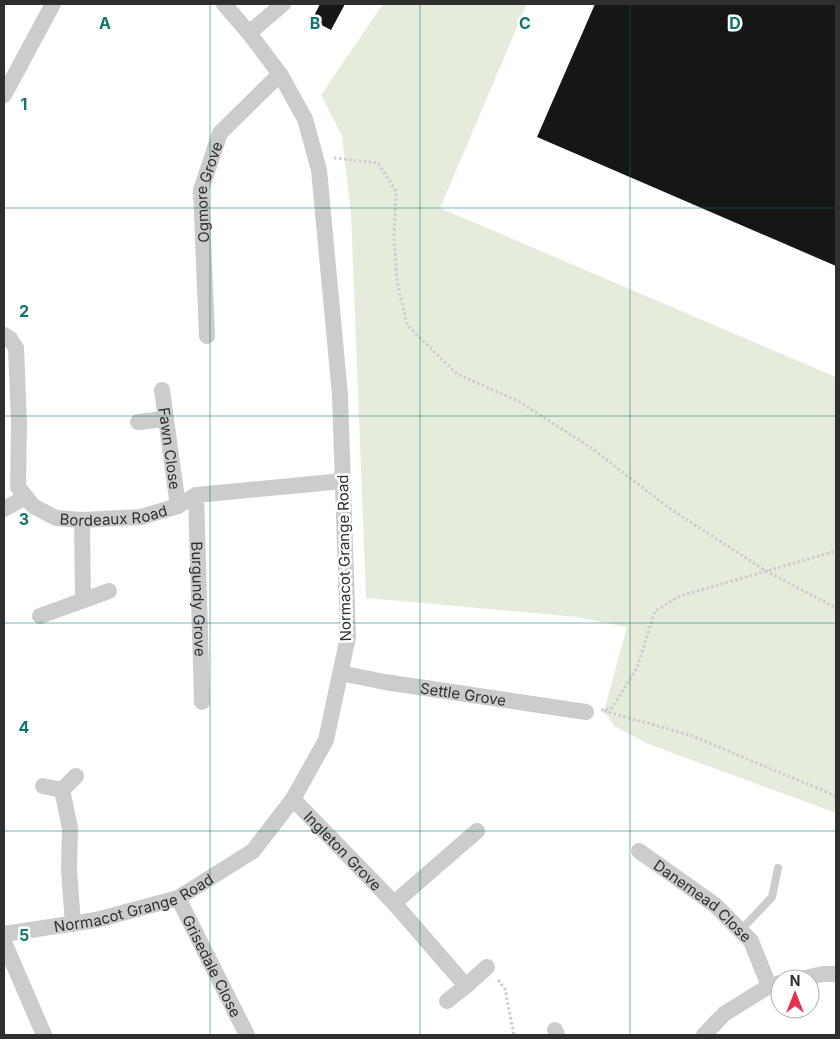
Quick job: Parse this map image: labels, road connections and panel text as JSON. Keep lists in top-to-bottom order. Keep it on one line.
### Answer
{"streets":{"street":["Ogmore Grove","Fawn Close","Bordeaux Road","Normacot Grange Road","Burgundy Grove","Settle Grove","Ingleton Grove","Danemead Close","Grisedale Close"]},"crossings":[["Ogmore Grove","Normacot Grange Road"],["Fawn Close","Bordeaux Road"],["Bordeaux Road","Normacot Grange Road"],["Bordeaux Road","Burgundy Grove"],["Normacot Grange Road","Settle Grove"],["Normacot Grange Road","Ingleton Grove"],["Normacot Grange Road","Grisedale Close"]],"north":"top","grid":{"columns":["A","B","C","D"],"rows":["1","2","3","4","5"]}}
